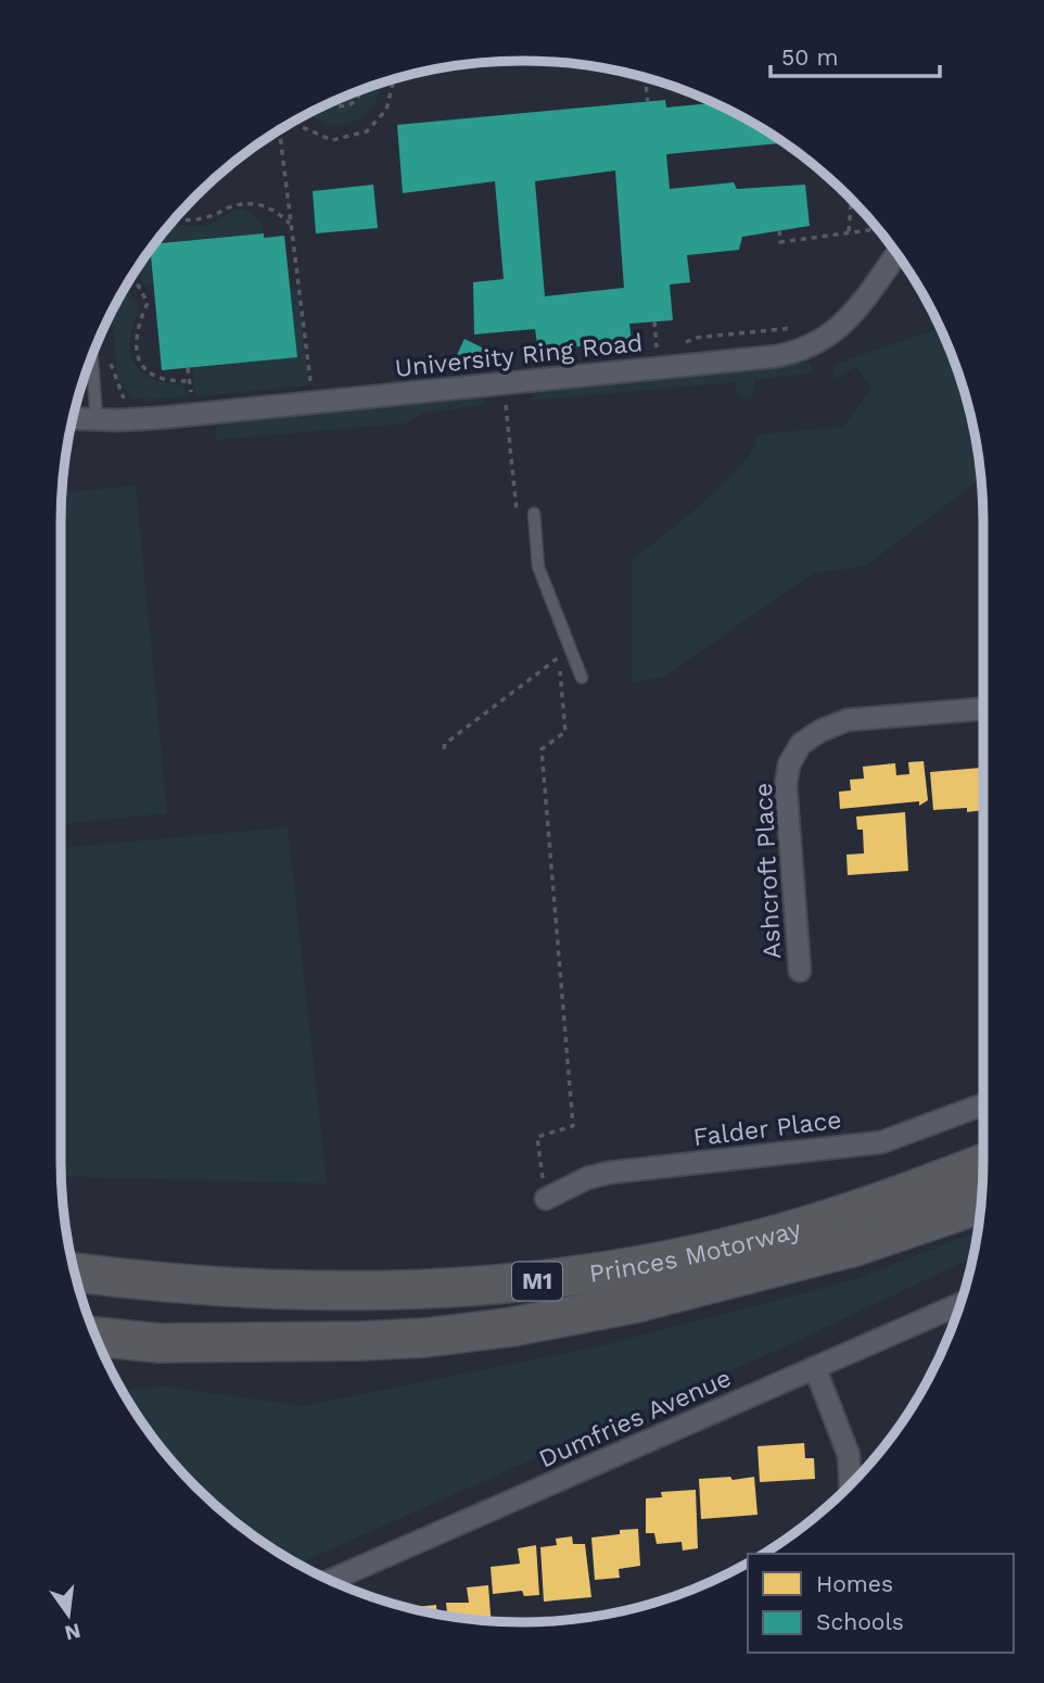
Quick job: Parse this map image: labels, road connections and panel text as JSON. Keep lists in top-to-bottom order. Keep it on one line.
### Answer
{"streets":{"highway":["Princes Motorway","M1"],"street":["University Ring Road","Ashcroft Place","Falder Place","Dumfries Avenue"]},"legend":["Homes","Schools"],"scale_bar":"50 m","north":"bottom"}
